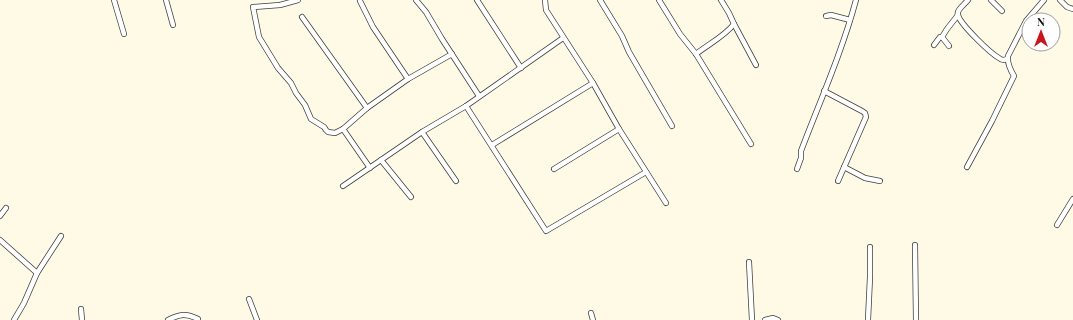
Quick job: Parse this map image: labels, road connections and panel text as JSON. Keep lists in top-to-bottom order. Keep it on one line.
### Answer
{"north":"top"}
